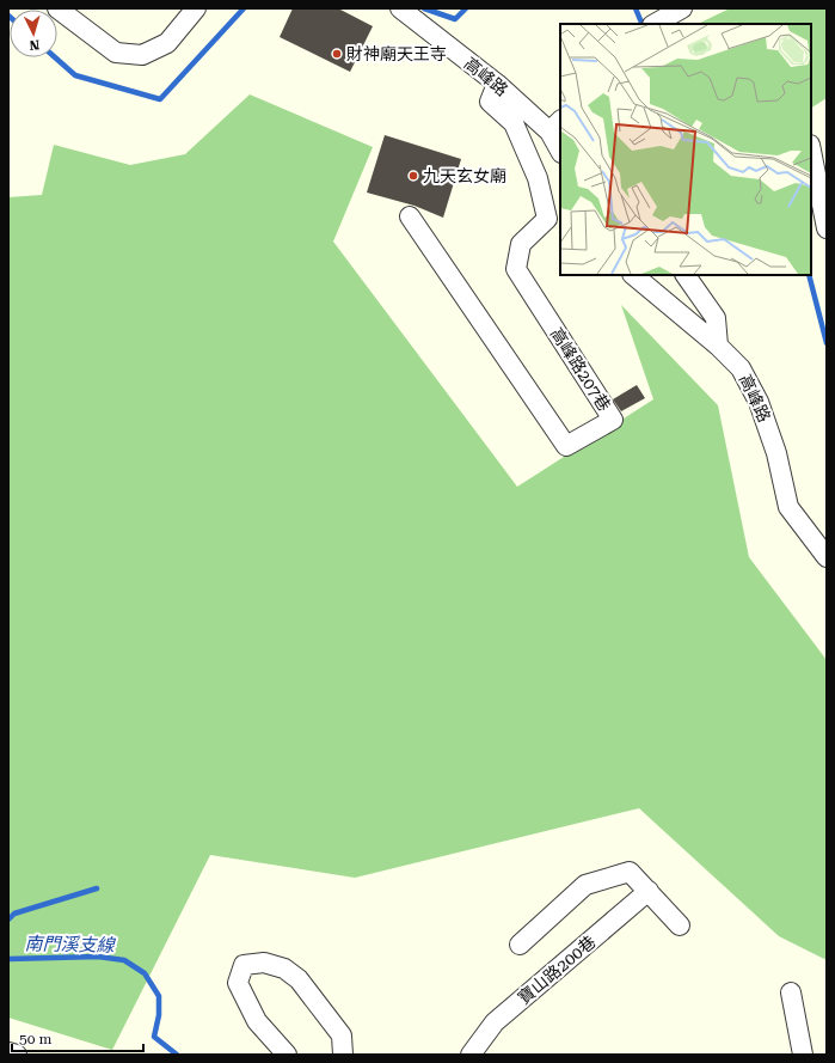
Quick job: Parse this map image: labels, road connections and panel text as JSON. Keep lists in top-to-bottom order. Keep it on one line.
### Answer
{"streets":{"street":["高峰路","高峰路207巷","寶山路200巷"]},"crossings":[["高峰路","高峰路207巷"]],"water":["南門溪支線"],"places":["財神廟天王寺","九天玄女廟"],"scale_bar":"50 m","north":"bottom"}
